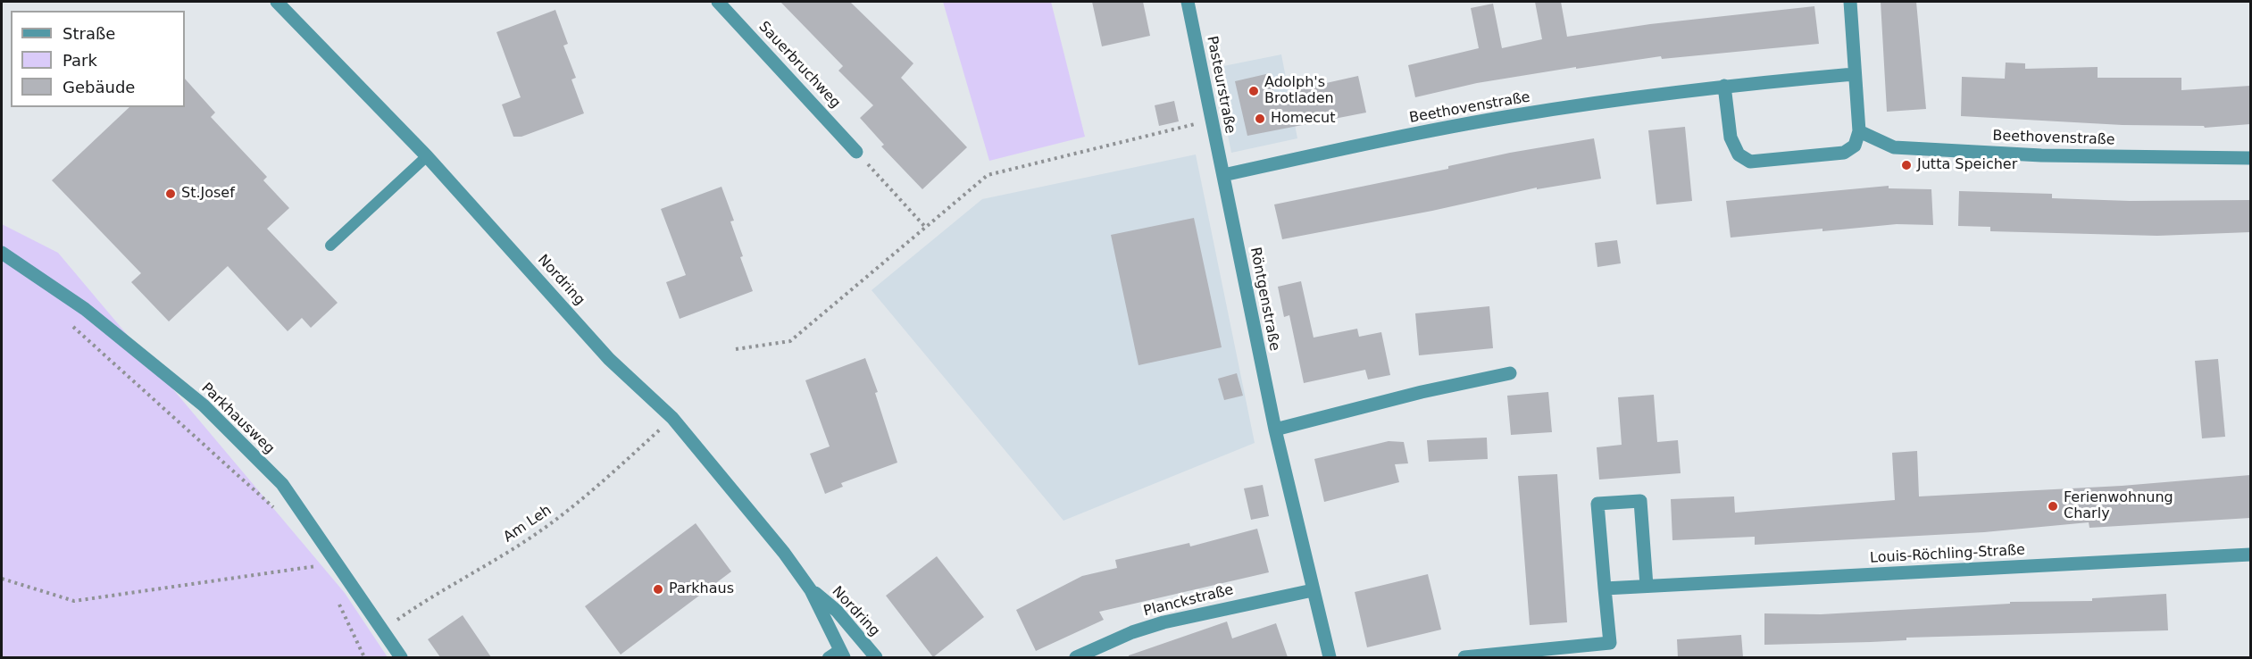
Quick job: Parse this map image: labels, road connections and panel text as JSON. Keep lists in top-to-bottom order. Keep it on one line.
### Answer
{"streets":{"street":["Sauerbruchweg","Pasteurstraße","Beethovenstraße","Nordring","Röntgenstraße","Parkhausweg","Louis-Röchling-Straße","Planckstraße"],"path":["Am Leh"]},"crossings":[["Pasteurstraße","Beethovenstraße"],["Pasteurstraße","Röntgenstraße"],["Beethovenstraße","Röntgenstraße"],["Nordring","Am Leh"],["Röntgenstraße","Planckstraße"],["Parkhausweg","Am Leh"]],"places":["Adolph's Brotladen","Homecut","Jutta Speicher","St.Josef","Ferienwohnung Charly","Parkhaus"],"legend":["Straße","Park","Gebäude"]}
